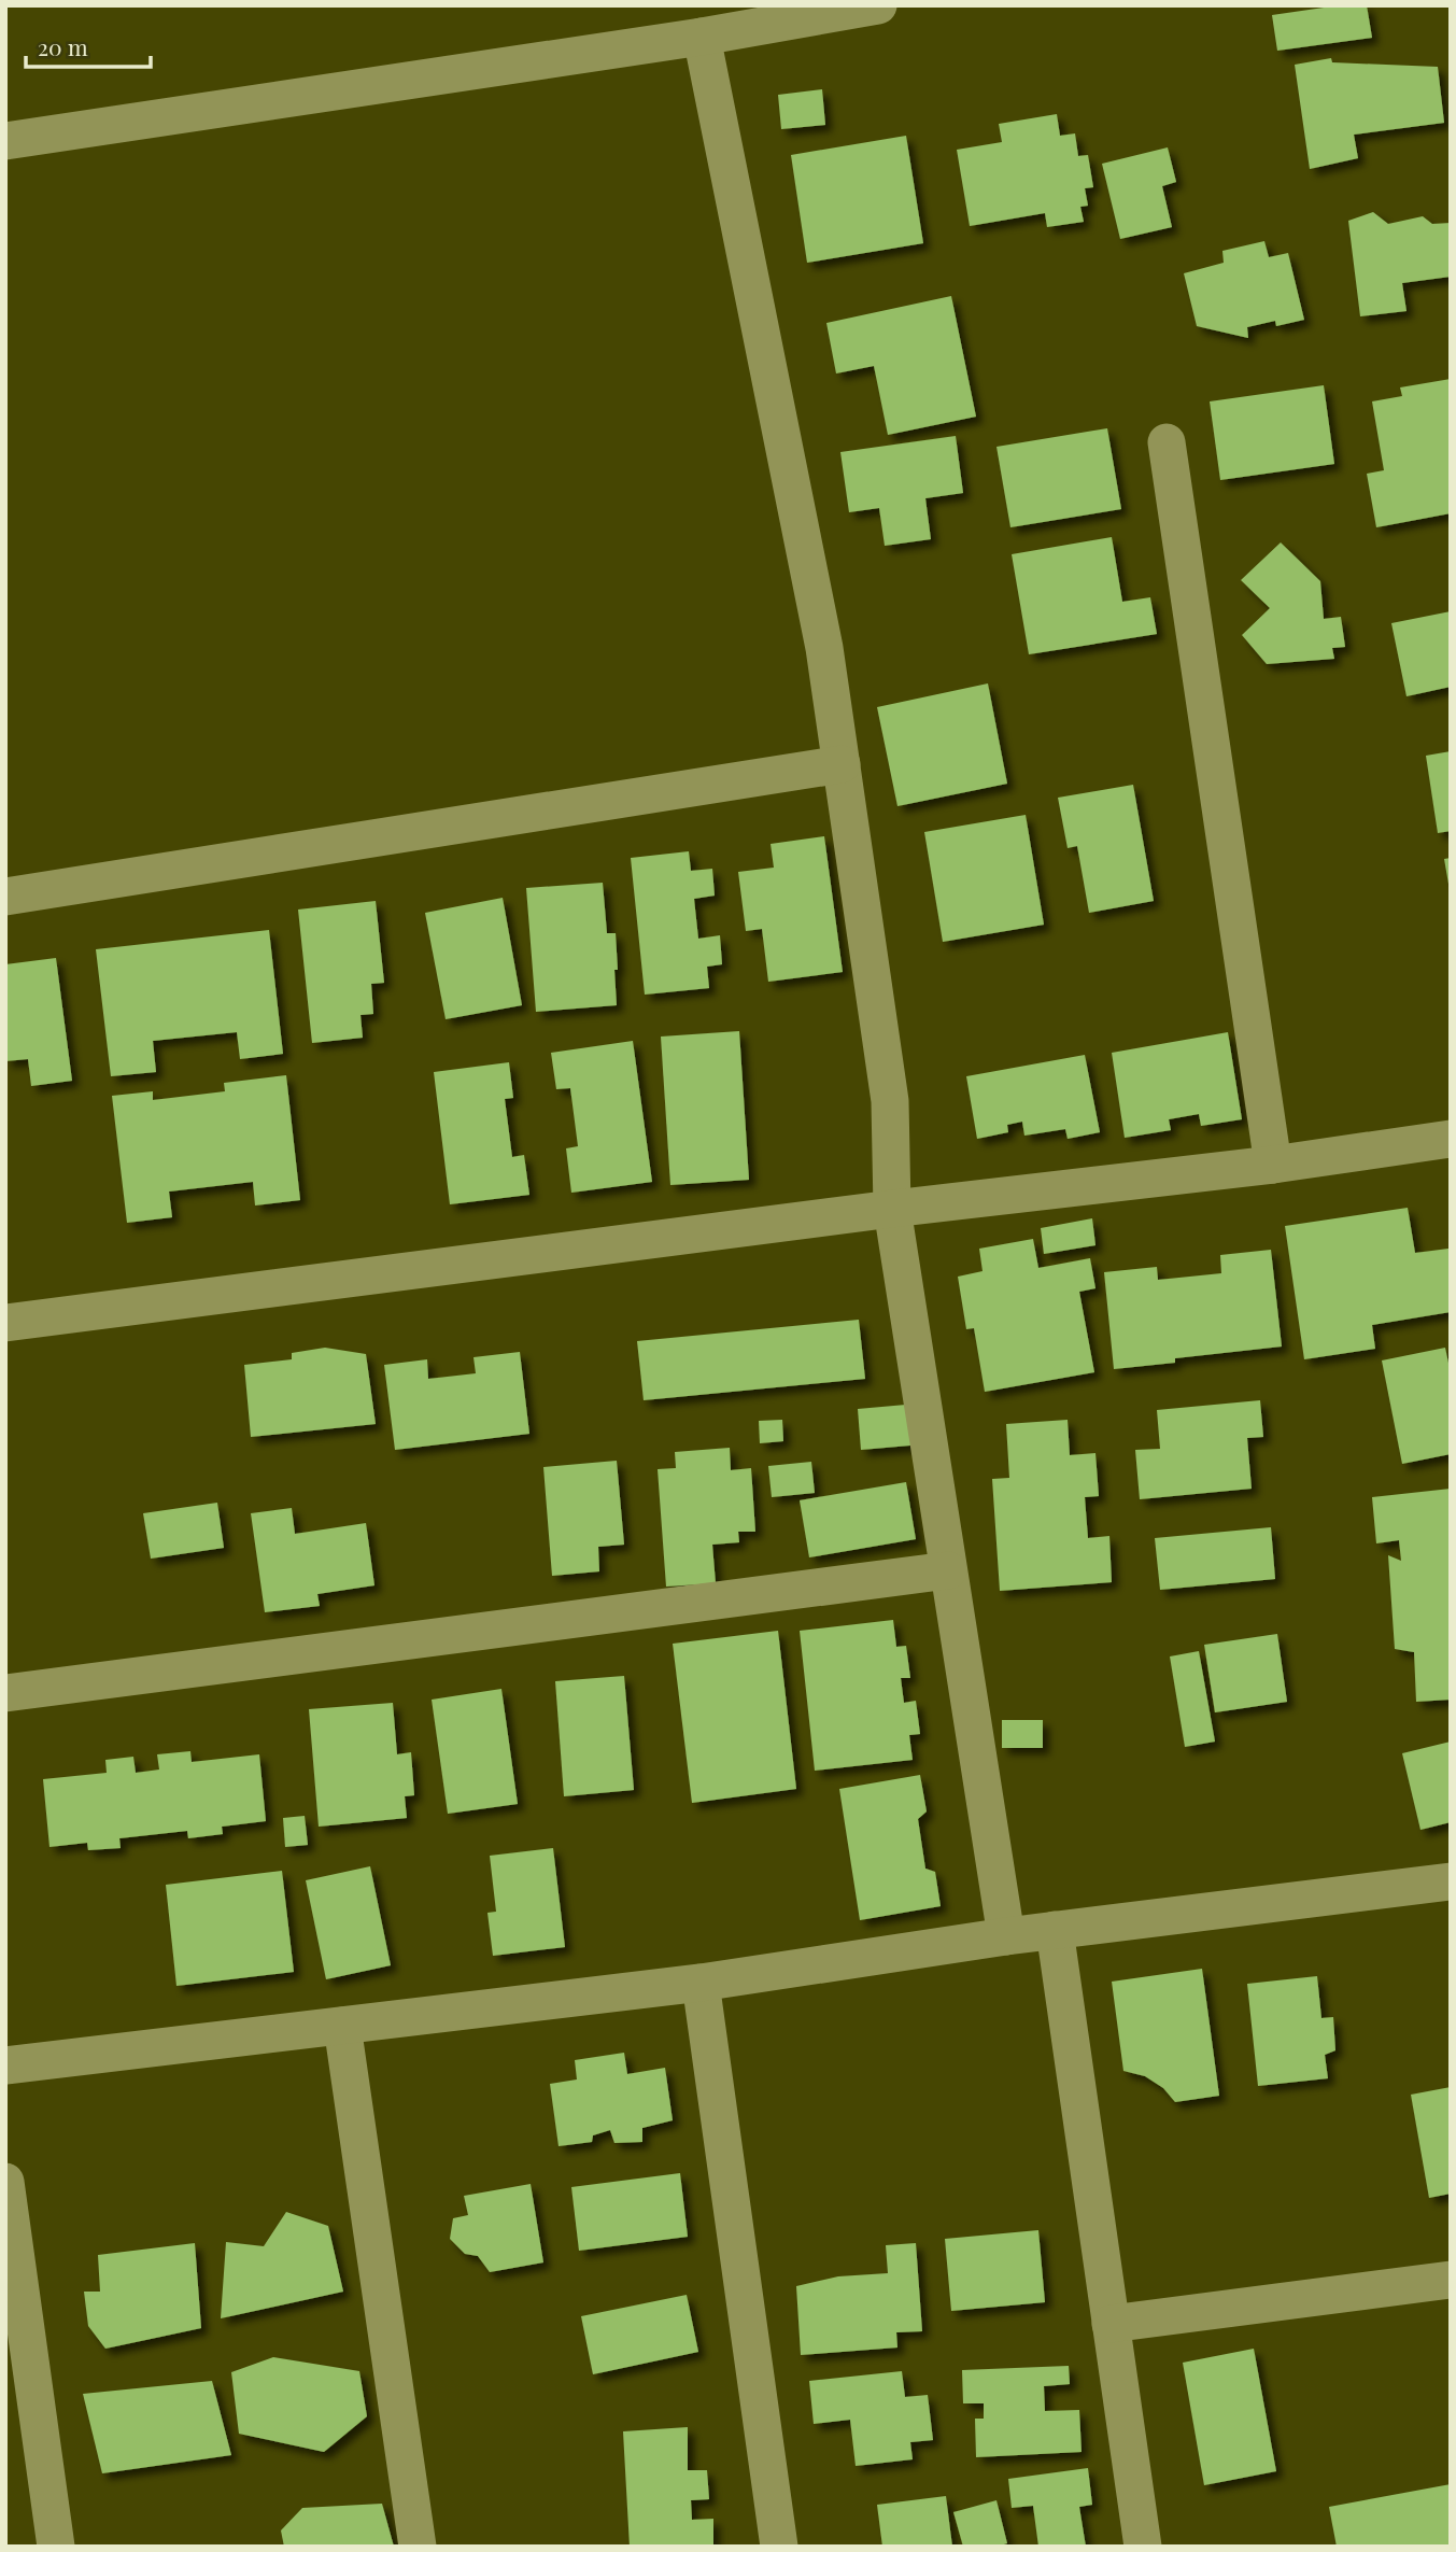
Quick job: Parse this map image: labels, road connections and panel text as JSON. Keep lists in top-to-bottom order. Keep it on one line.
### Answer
{"scale_bar":"20 m"}
